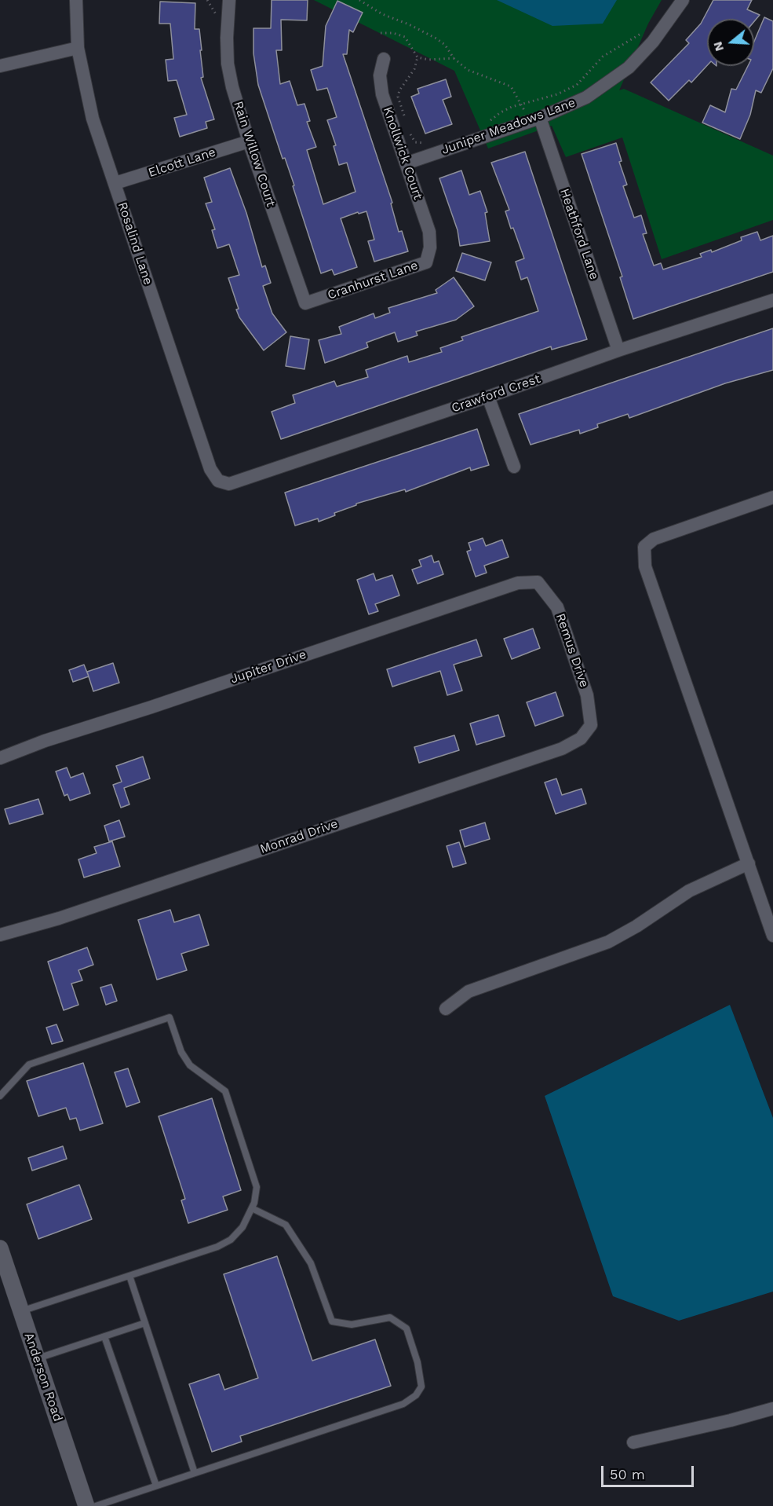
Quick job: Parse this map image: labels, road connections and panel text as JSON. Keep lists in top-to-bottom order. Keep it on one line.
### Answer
{"streets":{"street":["Juniper Meadows Lane","Knollwick Court","Rain Willow Court","Elcott Lane","Heathford Lane","Rosalind Lane","Cranhurst Lane","Crawford Crest","Remus Drive","Jupiter Drive","Monrad Drive","Anderson Road"]},"crossings":[["Juniper Meadows Lane","Knollwick Court"],["Juniper Meadows Lane","Heathford Lane"],["Knollwick Court","Cranhurst Lane"],["Rain Willow Court","Elcott Lane"],["Rain Willow Court","Cranhurst Lane"],["Elcott Lane","Rosalind Lane"],["Heathford Lane","Crawford Crest"],["Rosalind Lane","Crawford Crest"],["Remus Drive","Jupiter Drive"],["Remus Drive","Monrad Drive"]],"scale_bar":"50 m","north":"left"}
